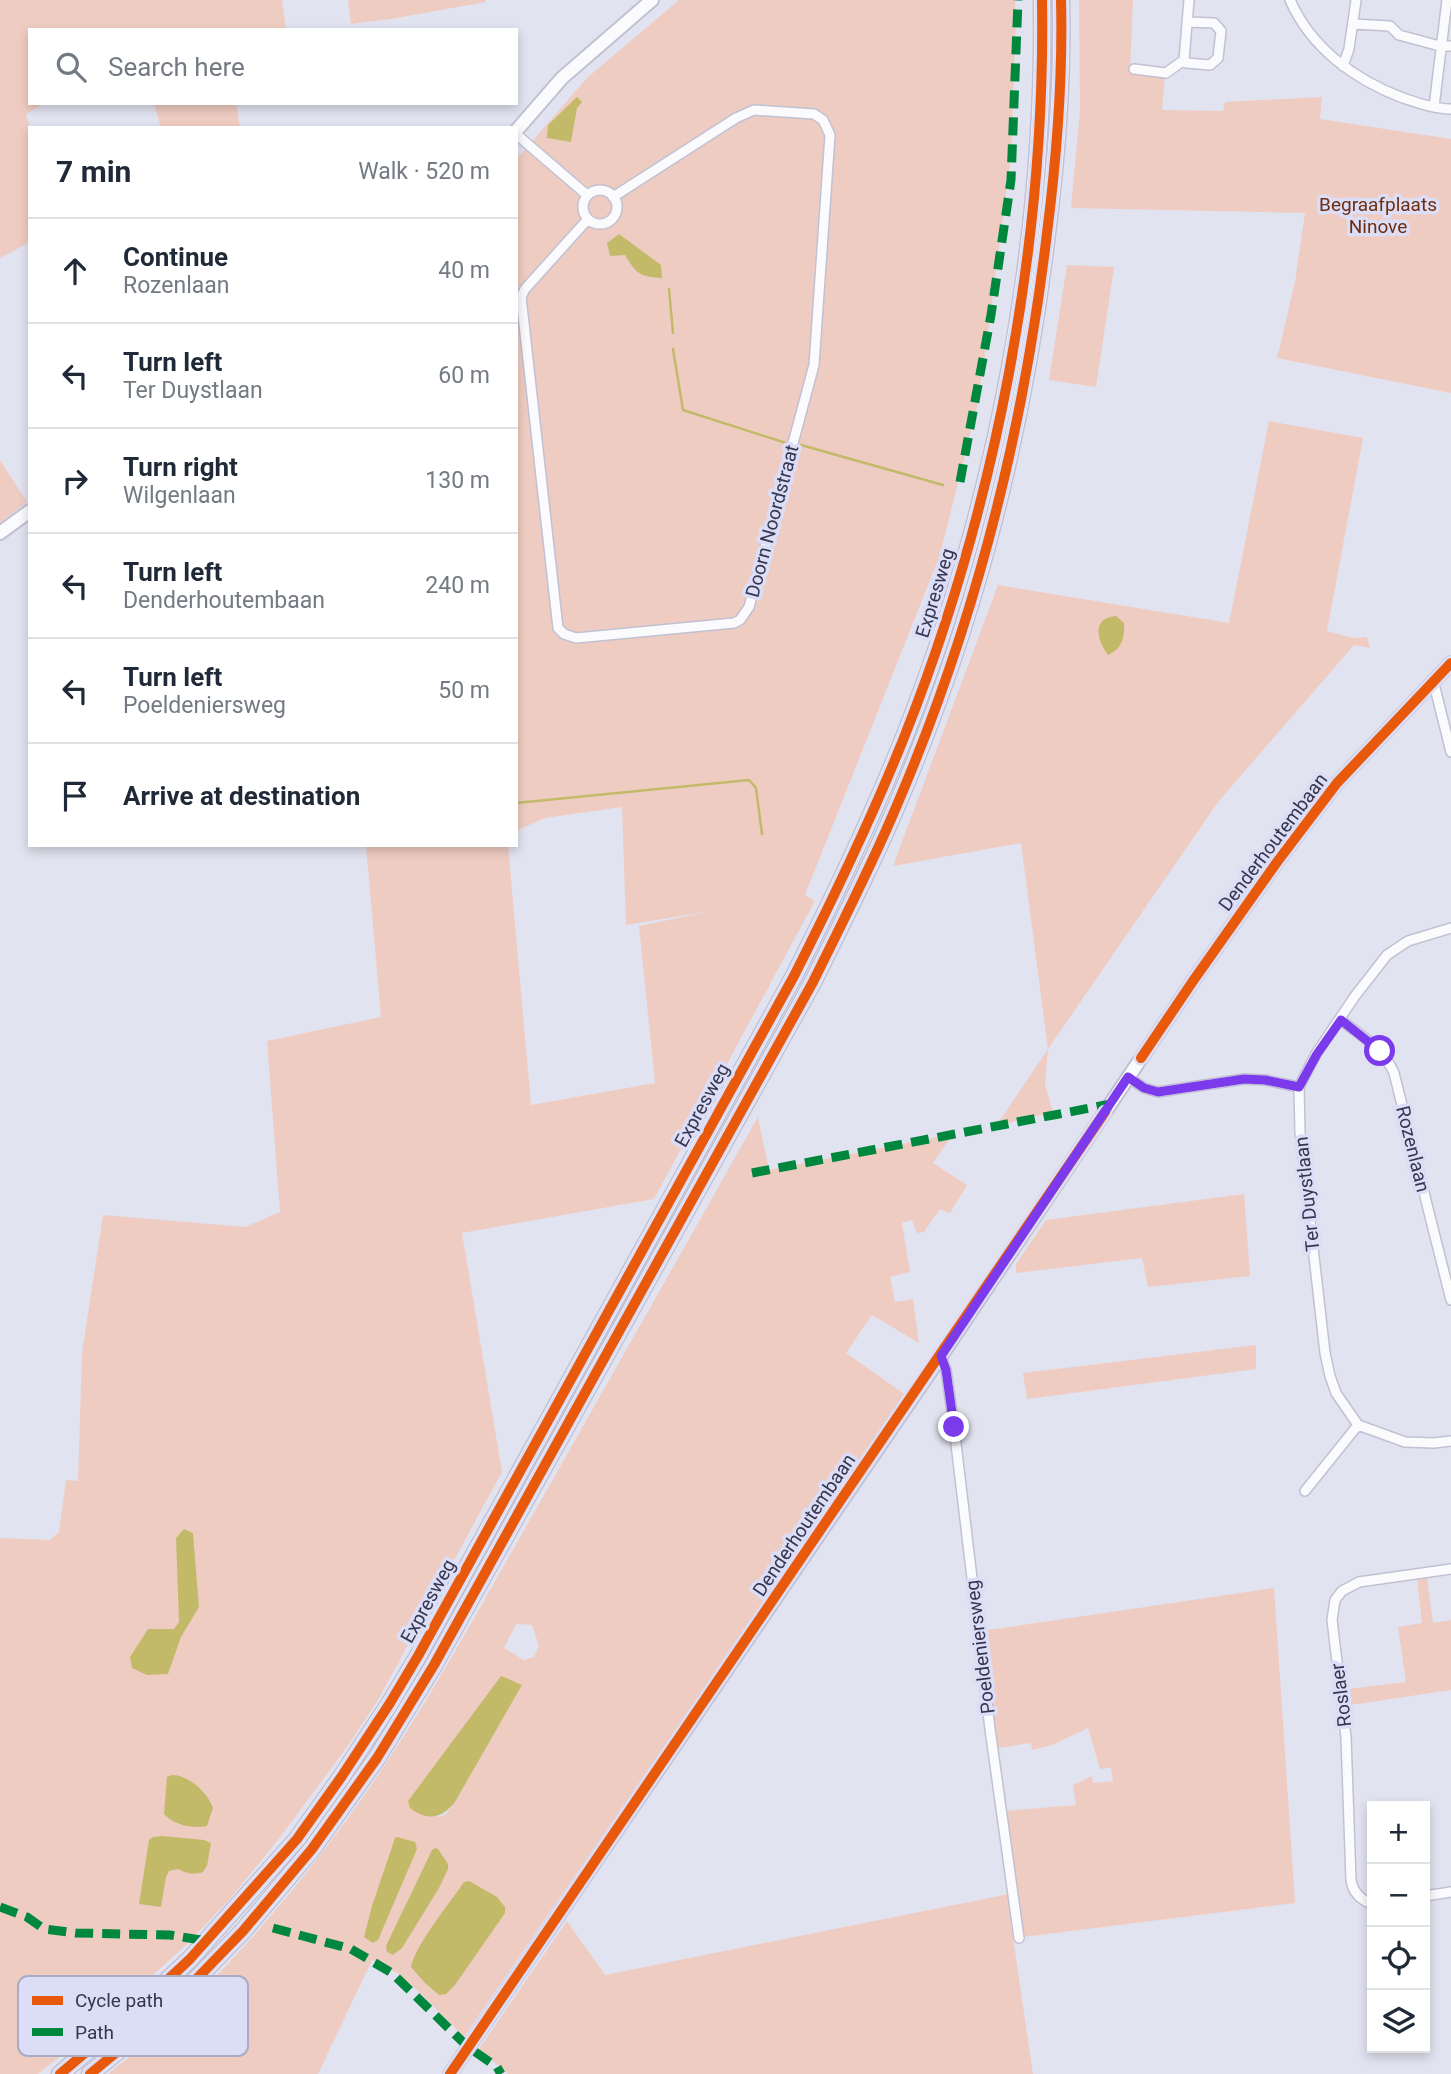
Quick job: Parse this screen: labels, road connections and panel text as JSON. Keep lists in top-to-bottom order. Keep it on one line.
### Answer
{"streets":{"highway":["Expresweg"],"street":["Doorn Noordstraat","Denderhoutembaan","Rozenlaan","Ter Duystlaan","Poeldeniersweg","Roslaer"]},"crossings":[["Denderhoutembaan","Poeldeniersweg"],["Rozenlaan","Ter Duystlaan"]],"parks":["Begraafplaats Ninove"],"legend":["Cycle path","Path"],"page":{"search":"Search here","heading":["7 min","Walk · 520 m"],"list":[["Continue","Rozenlaan","40 m"],["Turn left","Ter Duystlaan","60 m"],["Turn right","Wilgenlaan","130 m"],["Turn left","Denderhoutembaan","240 m"],["Turn left","Poeldeniersweg","50 m"],"Arrive at destination"],"map_buttons":["+","−"]}}
